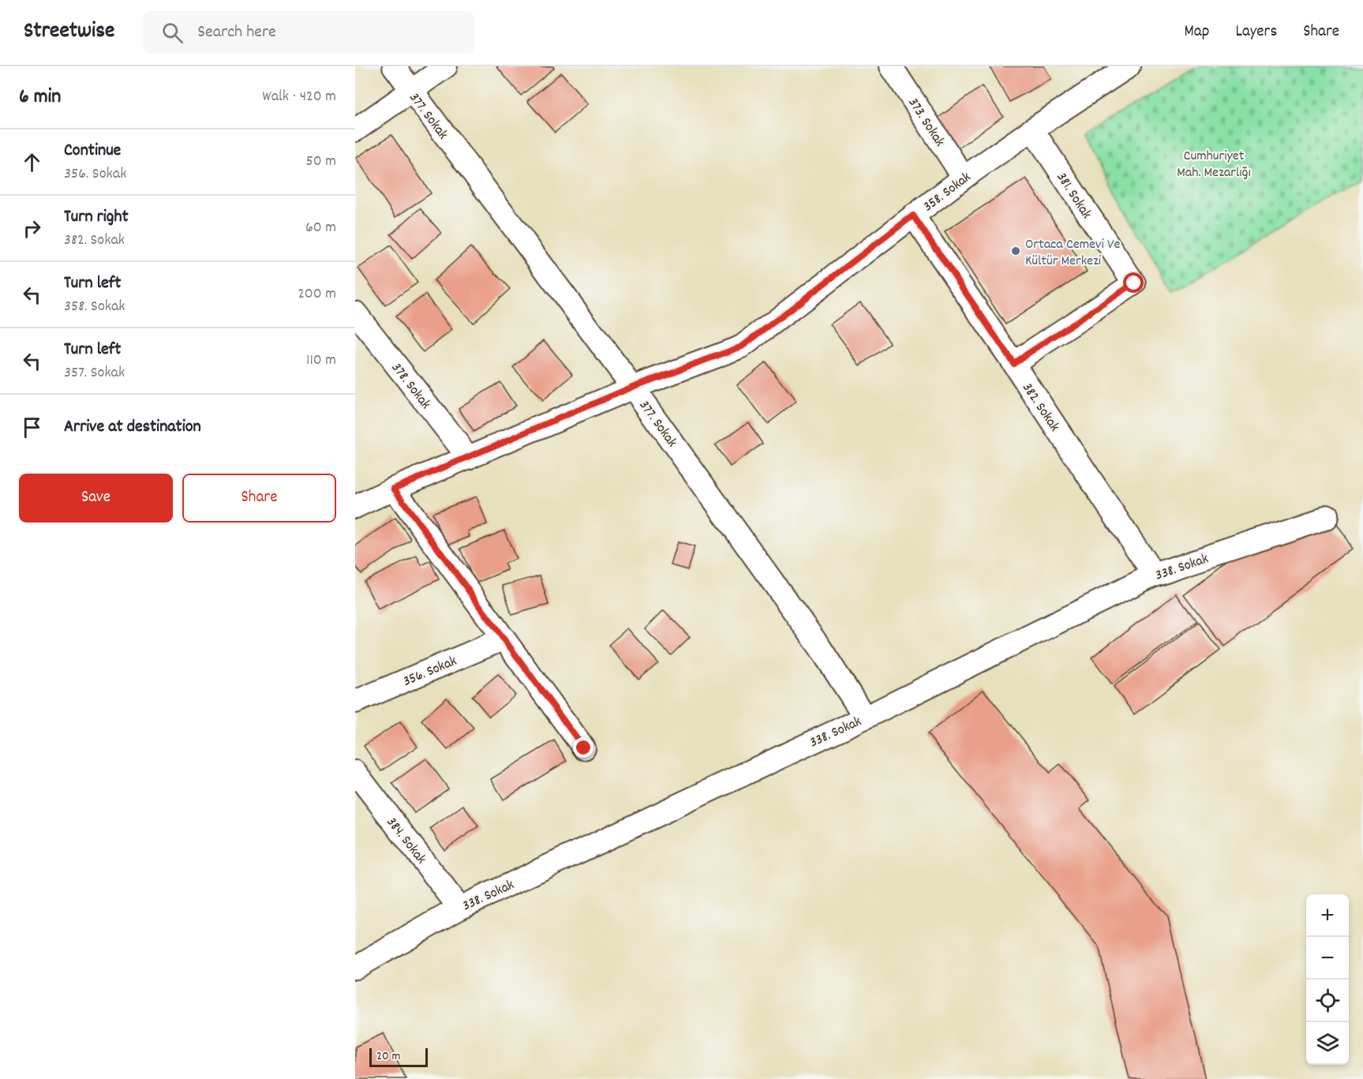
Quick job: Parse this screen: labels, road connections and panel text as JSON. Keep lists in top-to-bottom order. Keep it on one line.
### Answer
{"streets":{"street":["377. Sokak","373. Sokak","358. Sokak","381. Sokak","378. Sokak","382. Sokak","338. Sokak","356. Sokak","384. Sokak"]},"crossings":[["377. Sokak","358. Sokak"],["377. Sokak","338. Sokak"],["373. Sokak","358. Sokak"],["358. Sokak","381. Sokak"],["358. Sokak","378. Sokak"],["358. Sokak","382. Sokak"],["381. Sokak","382. Sokak"],["382. Sokak","338. Sokak"],["338. Sokak","384. Sokak"]],"parks":["Cumhuriyet Mah. Mezarlığı"],"places":["Ortaca Cemevi Ve Kültür Merkezi"],"scale_bar":"20 m","page":{"header":"Streetwise","search":"Search here","nav":["Map","Layers","Share"],"heading":["6 min","Walk · 420 m"],"list":[["Continue","356. Sokak","50 m"],["Turn right","382. Sokak","60 m"],["Turn left","358. Sokak","200 m"],["Turn left","357. Sokak","110 m"],"Arrive at destination"],"buttons":["Save","Share"],"map_buttons":["+","−"],"scale":"20 m"}}
